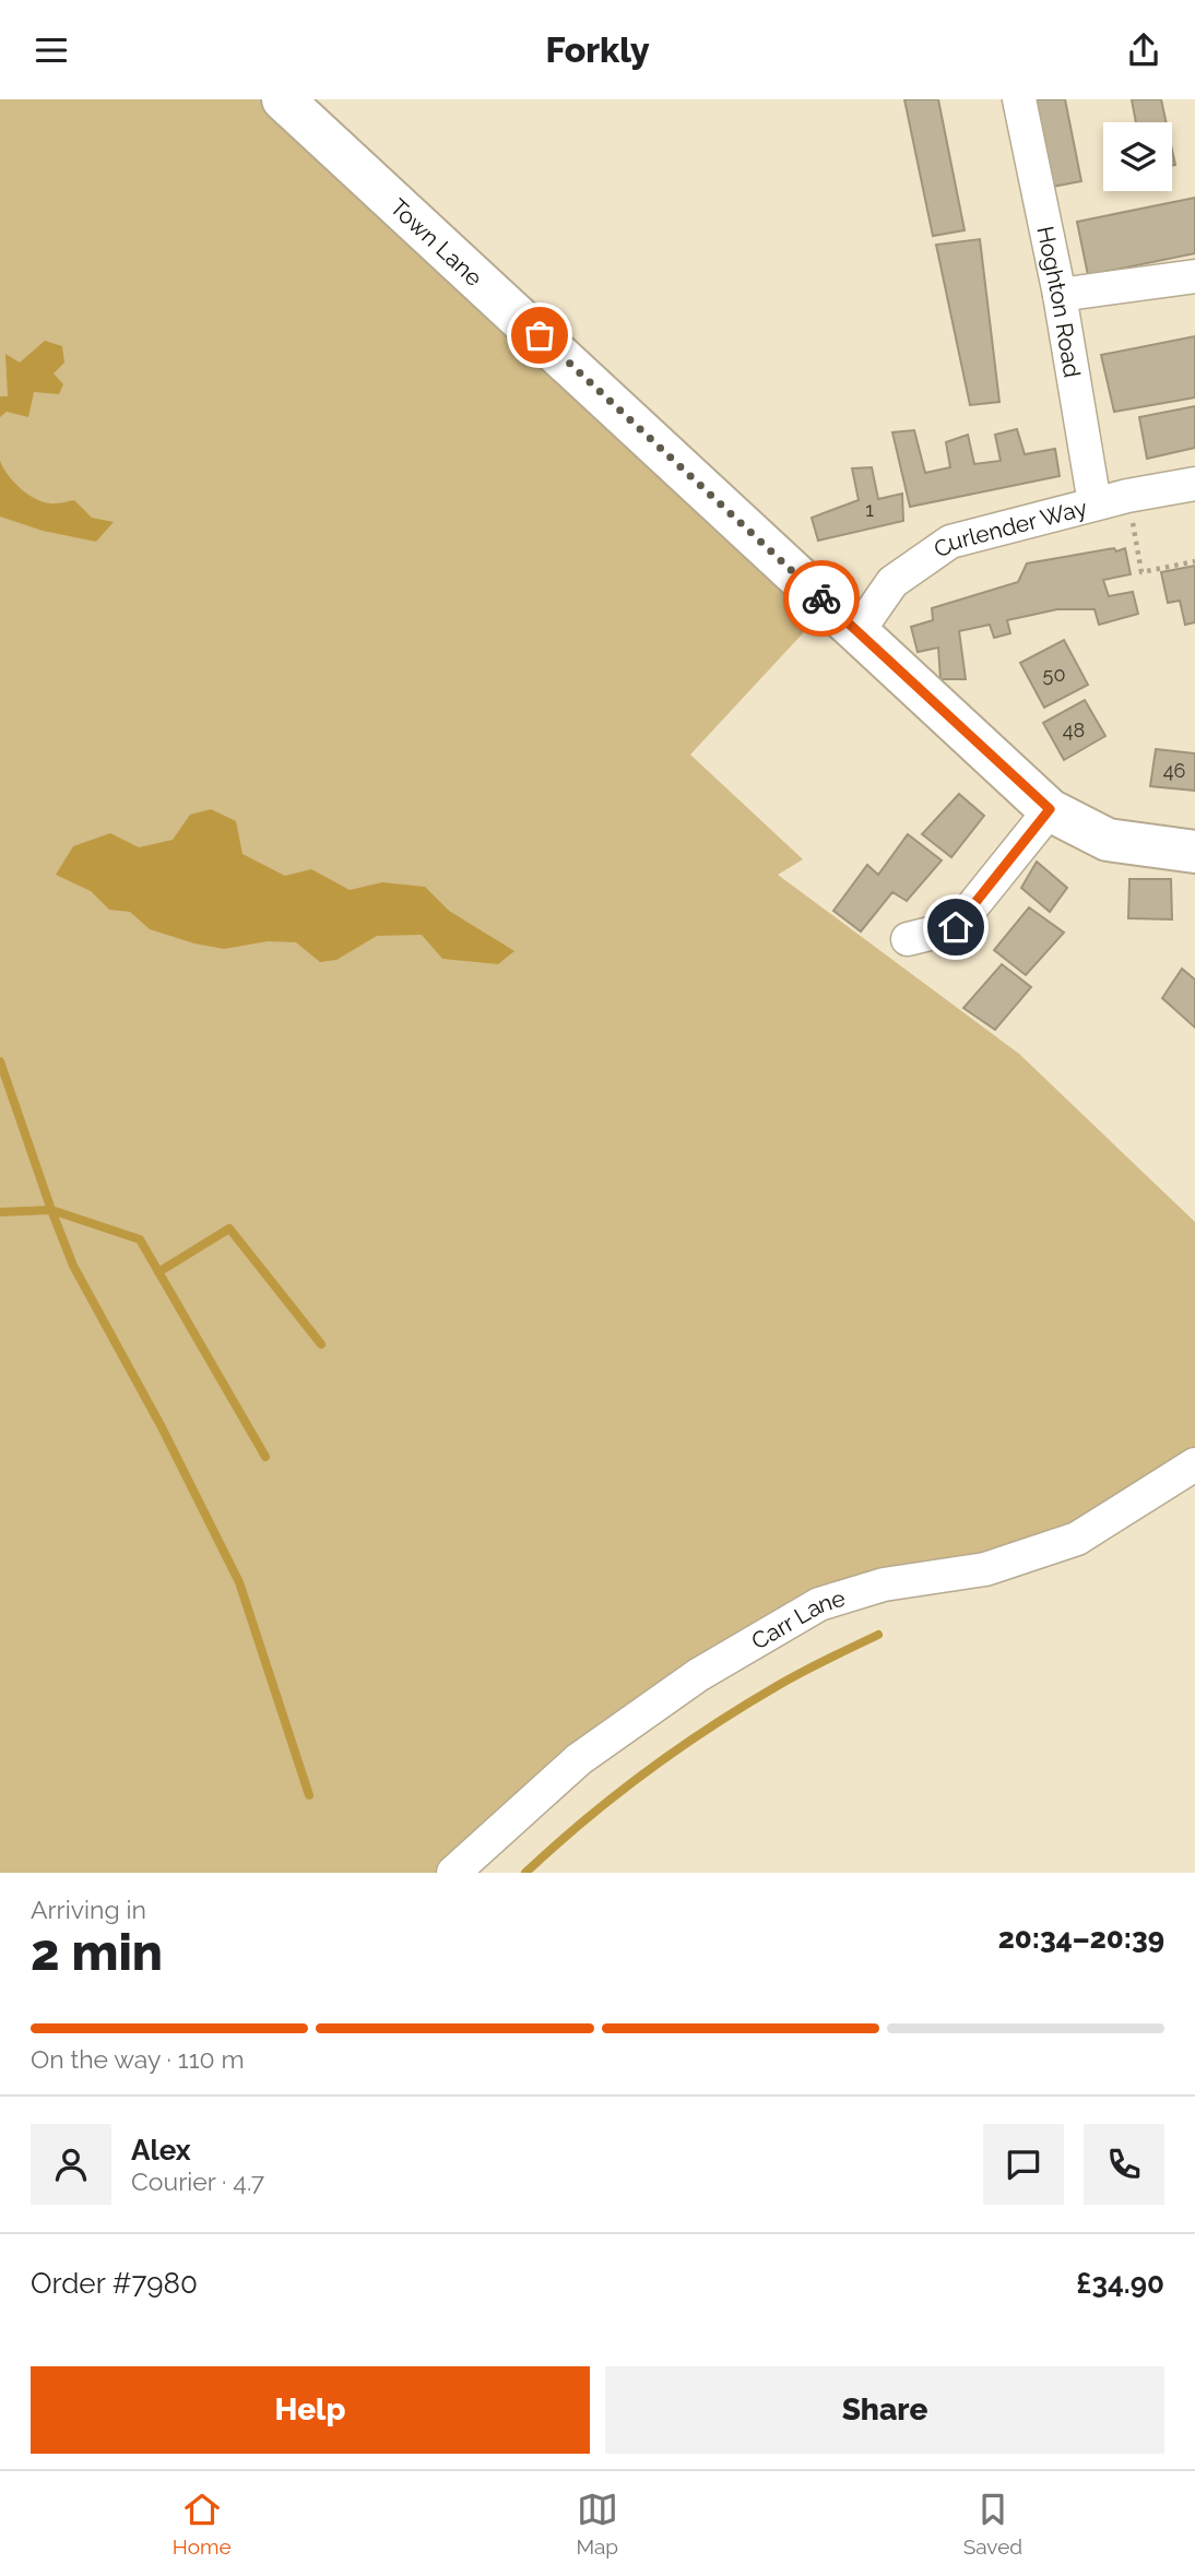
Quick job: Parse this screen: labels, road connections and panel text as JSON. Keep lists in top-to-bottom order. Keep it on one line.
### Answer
{"streets":{"street":["Town Lane","Hoghton Road","Curlender Way","Carr Lane"]},"crossings":[["Town Lane","Curlender Way"],["Hoghton Road","Curlender Way"]],"house_numbers":["1","50","48","46"],"page":{"header":"Forkly","heading":["2 min","Arriving in","20:34–20:39"],"panel":["Alex","Courier · 4.7","Order #7980","£34.90"],"bar":"On the way · 110 m","buttons":["Help","Share"],"tabs":["Home","Map","Saved"]}}
